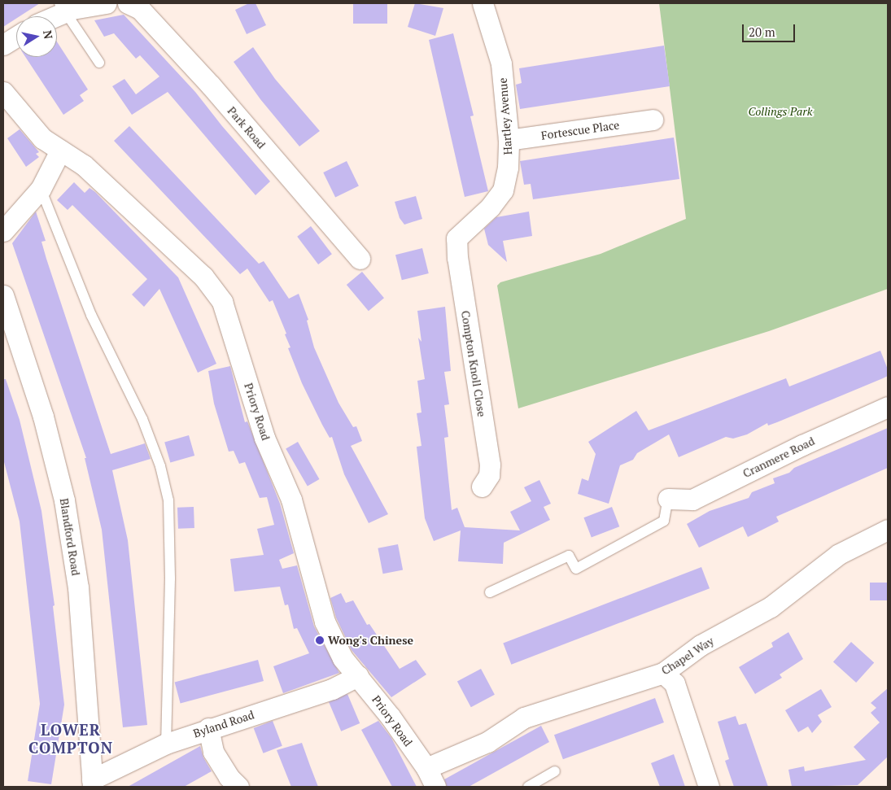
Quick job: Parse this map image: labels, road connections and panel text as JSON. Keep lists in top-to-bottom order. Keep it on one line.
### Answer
{"streets":{"street":["Hartley Avenue","Park Road","Fortescue Place","Compton Knoll Close","Priory Road","Cranmere Road","Blandford Road","Chapel Way","Byland Road"]},"crossings":[["Hartley Avenue","Fortescue Place"],["Hartley Avenue","Compton Knoll Close"],["Priory Road","Chapel Way"],["Priory Road","Byland Road"],["Blandford Road","Byland Road"]],"districts":["LOWER COMPTON"],"parks":["Collings Park"],"places":["Wong's Chinese"],"scale_bar":"20 m","north":"right"}
